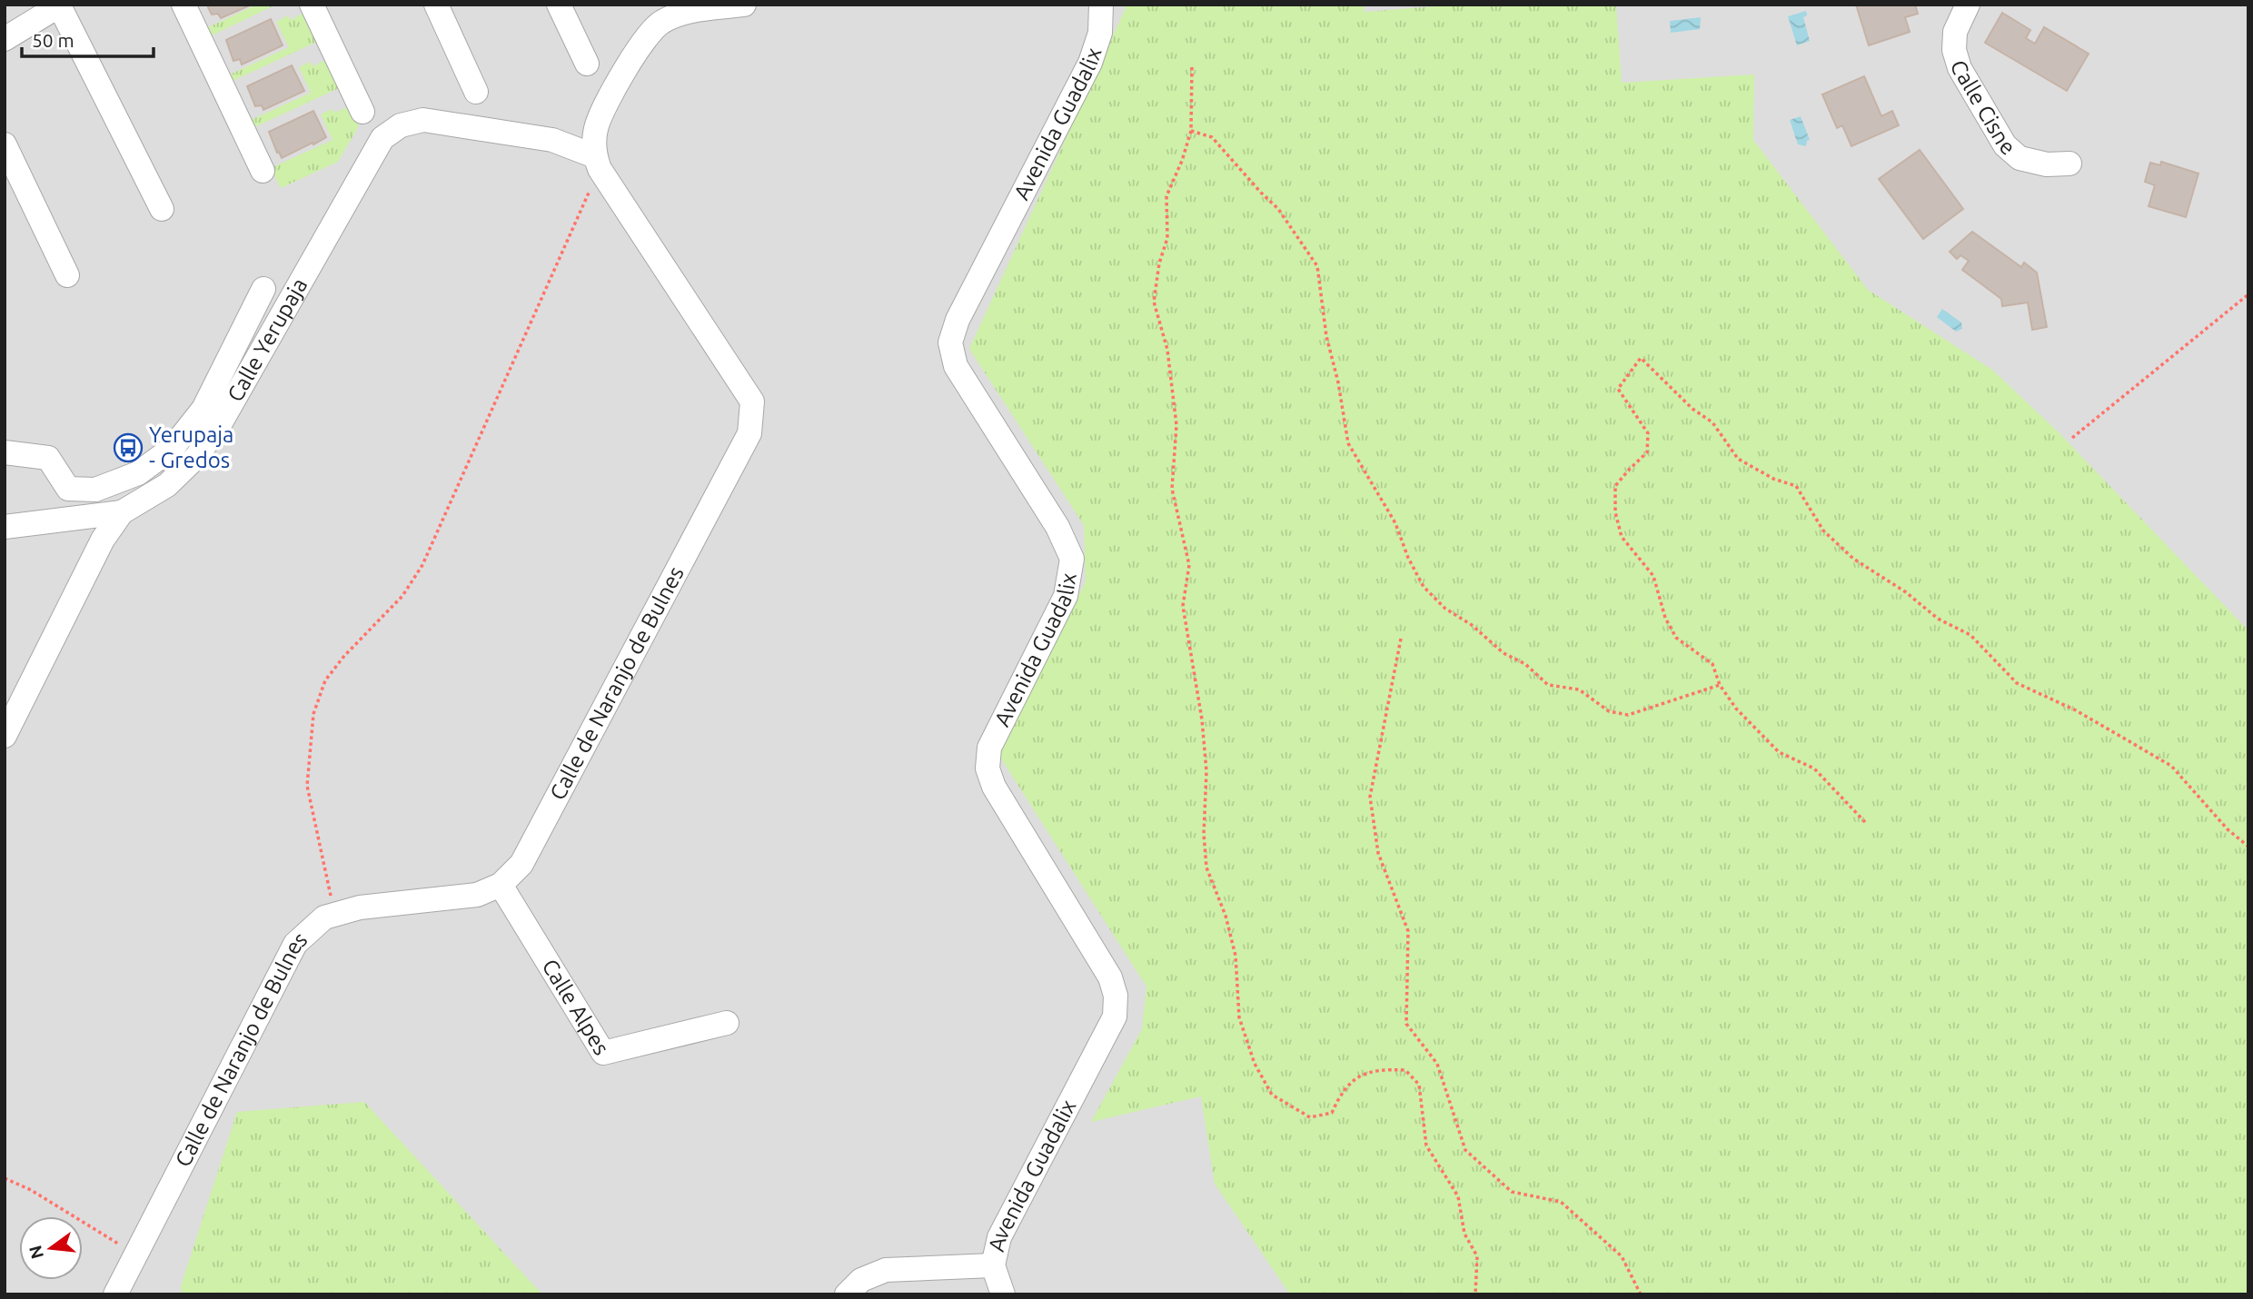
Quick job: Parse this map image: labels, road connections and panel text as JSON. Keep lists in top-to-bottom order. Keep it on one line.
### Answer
{"streets":{"street":["Calle Cisne","Avenida Guadalix","Calle Yerupaja","Calle de Naranjo de Bulnes","Calle Alpes"]},"crossings":[["Calle Yerupaja","Calle de Naranjo de Bulnes"],["Calle de Naranjo de Bulnes","Calle Alpes"]],"places":{"bus stop":["Yerupaja - Gredos"]},"scale_bar":"50 m","north":"left"}
